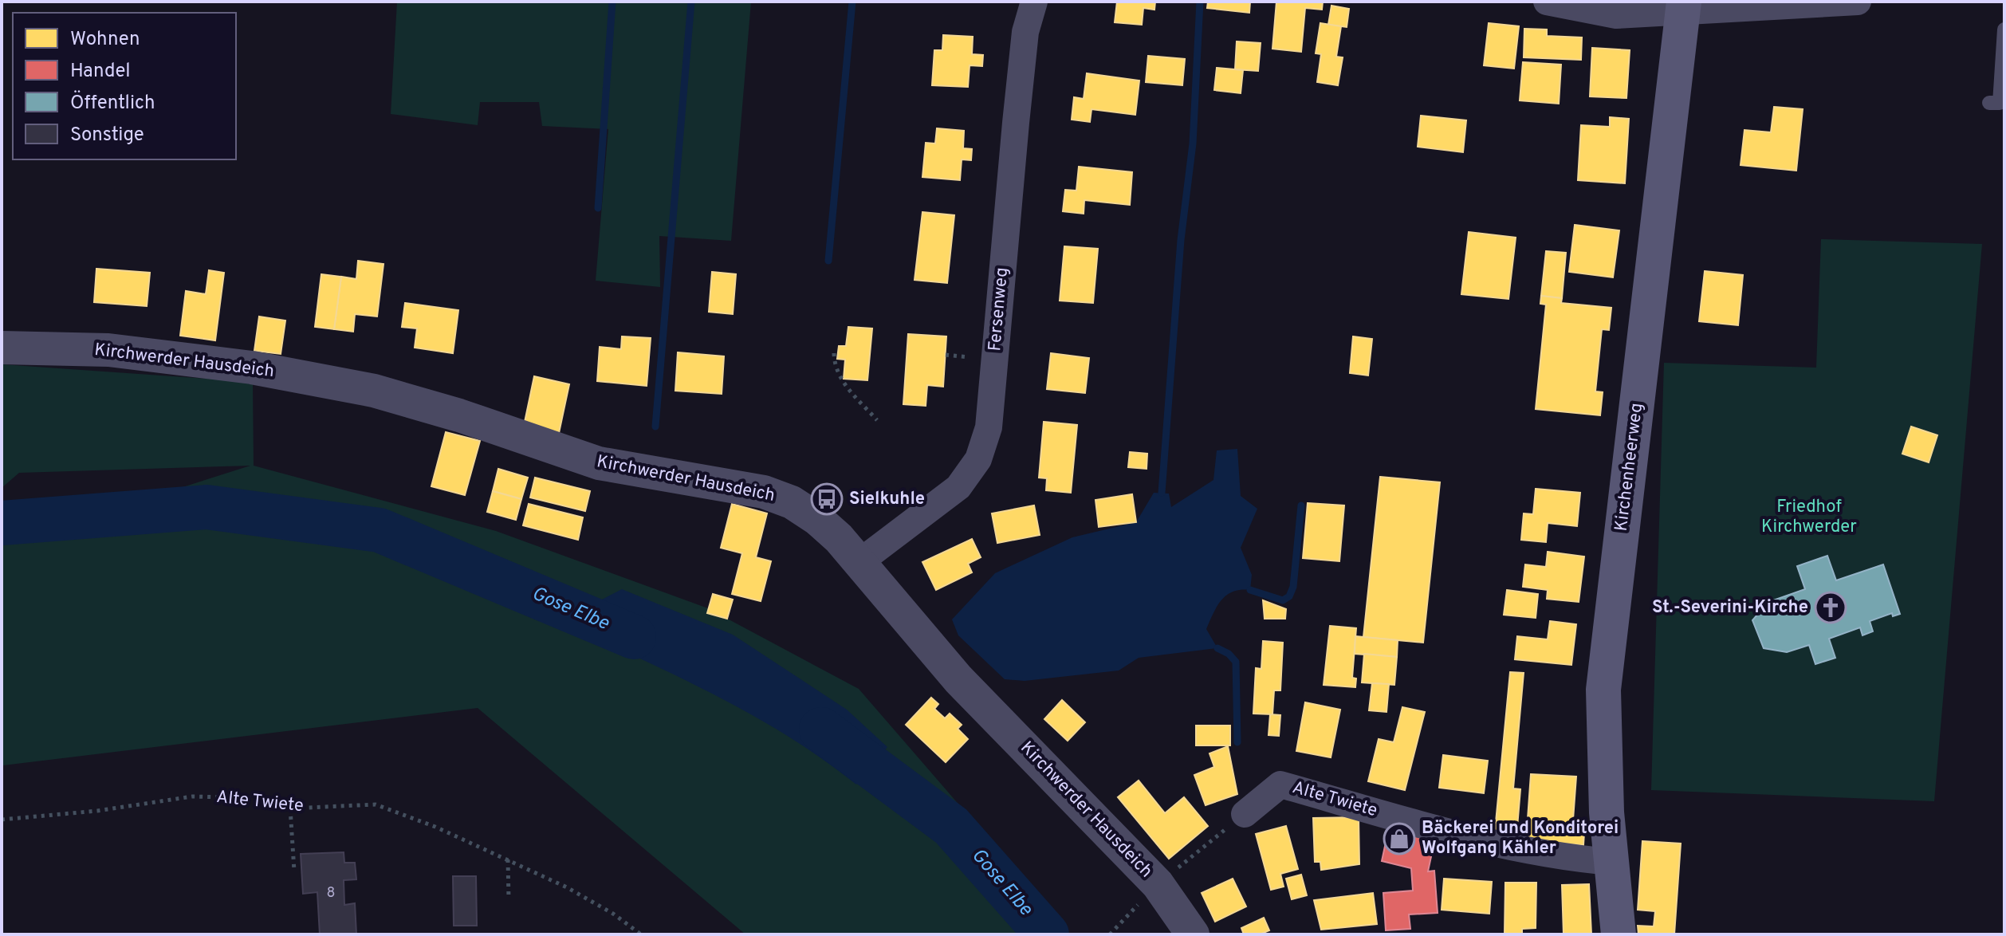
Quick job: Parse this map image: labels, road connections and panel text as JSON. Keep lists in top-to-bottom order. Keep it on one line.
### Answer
{"streets":{"main road":["Kirchenheerweg"],"street":["Fersenweg","Kirchwerder Hausdeich","Alte Twiete"]},"crossings":[["Fersenweg","Kirchwerder Hausdeich"],["Kirchenheerweg","Alte Twiete"]],"water":["Gose Elbe"],"parks":["Friedhof Kirchwerder"],"places":{"bus stop":["Sielkuhle"],"church":["St.-Severini-Kirche"],"shop":["Bäckerei und Konditorei Wolfgang Kähler"]},"house_numbers":["8"],"legend":["Wohnen","Handel","Öffentlich","Sonstige"]}
